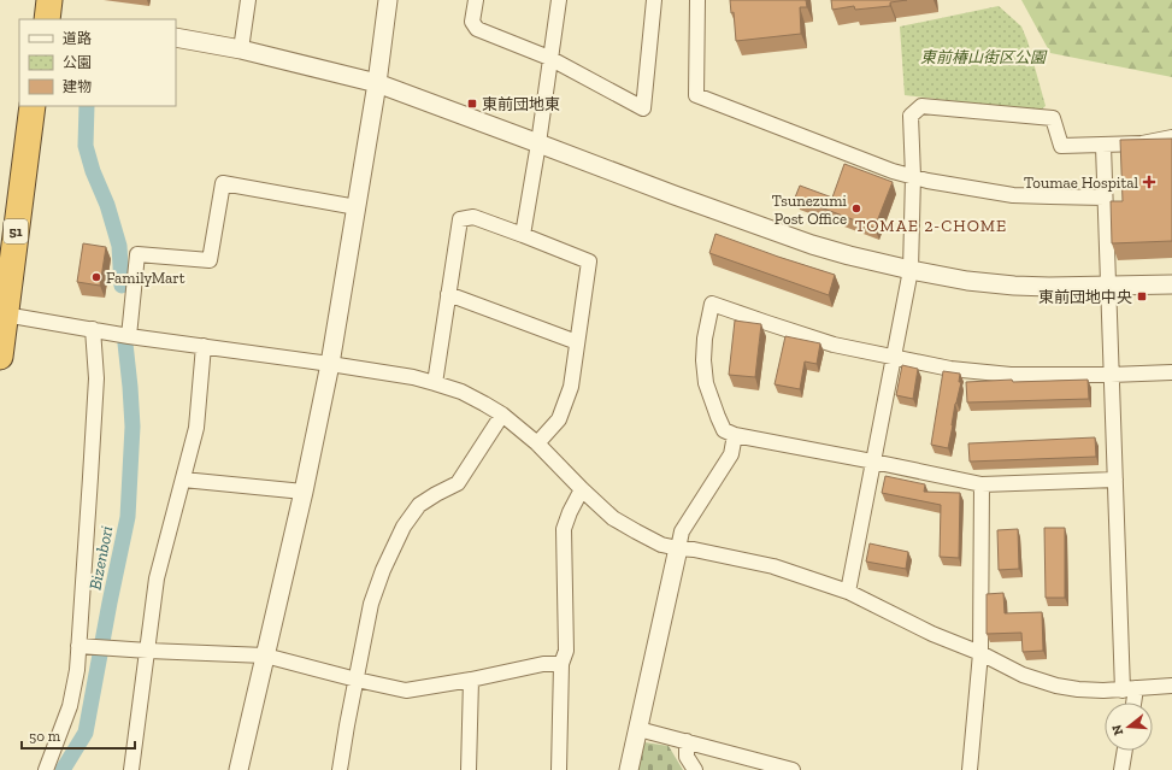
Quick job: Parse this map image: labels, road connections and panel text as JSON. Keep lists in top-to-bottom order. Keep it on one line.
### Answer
{"streets":{"highway":["51"]},"districts":["TOMAE 2-CHOME"],"water":["Bizenbori"],"parks":["東前椿山街区公園"],"places":{"transit":["東前団地東","東前団地中央"],"health":["Toumae Hospital"],"other":["Tsunezumi Post Office","FamilyMart"]},"legend":["道路","公園","建物"],"scale_bar":"50 m","north":"left"}
